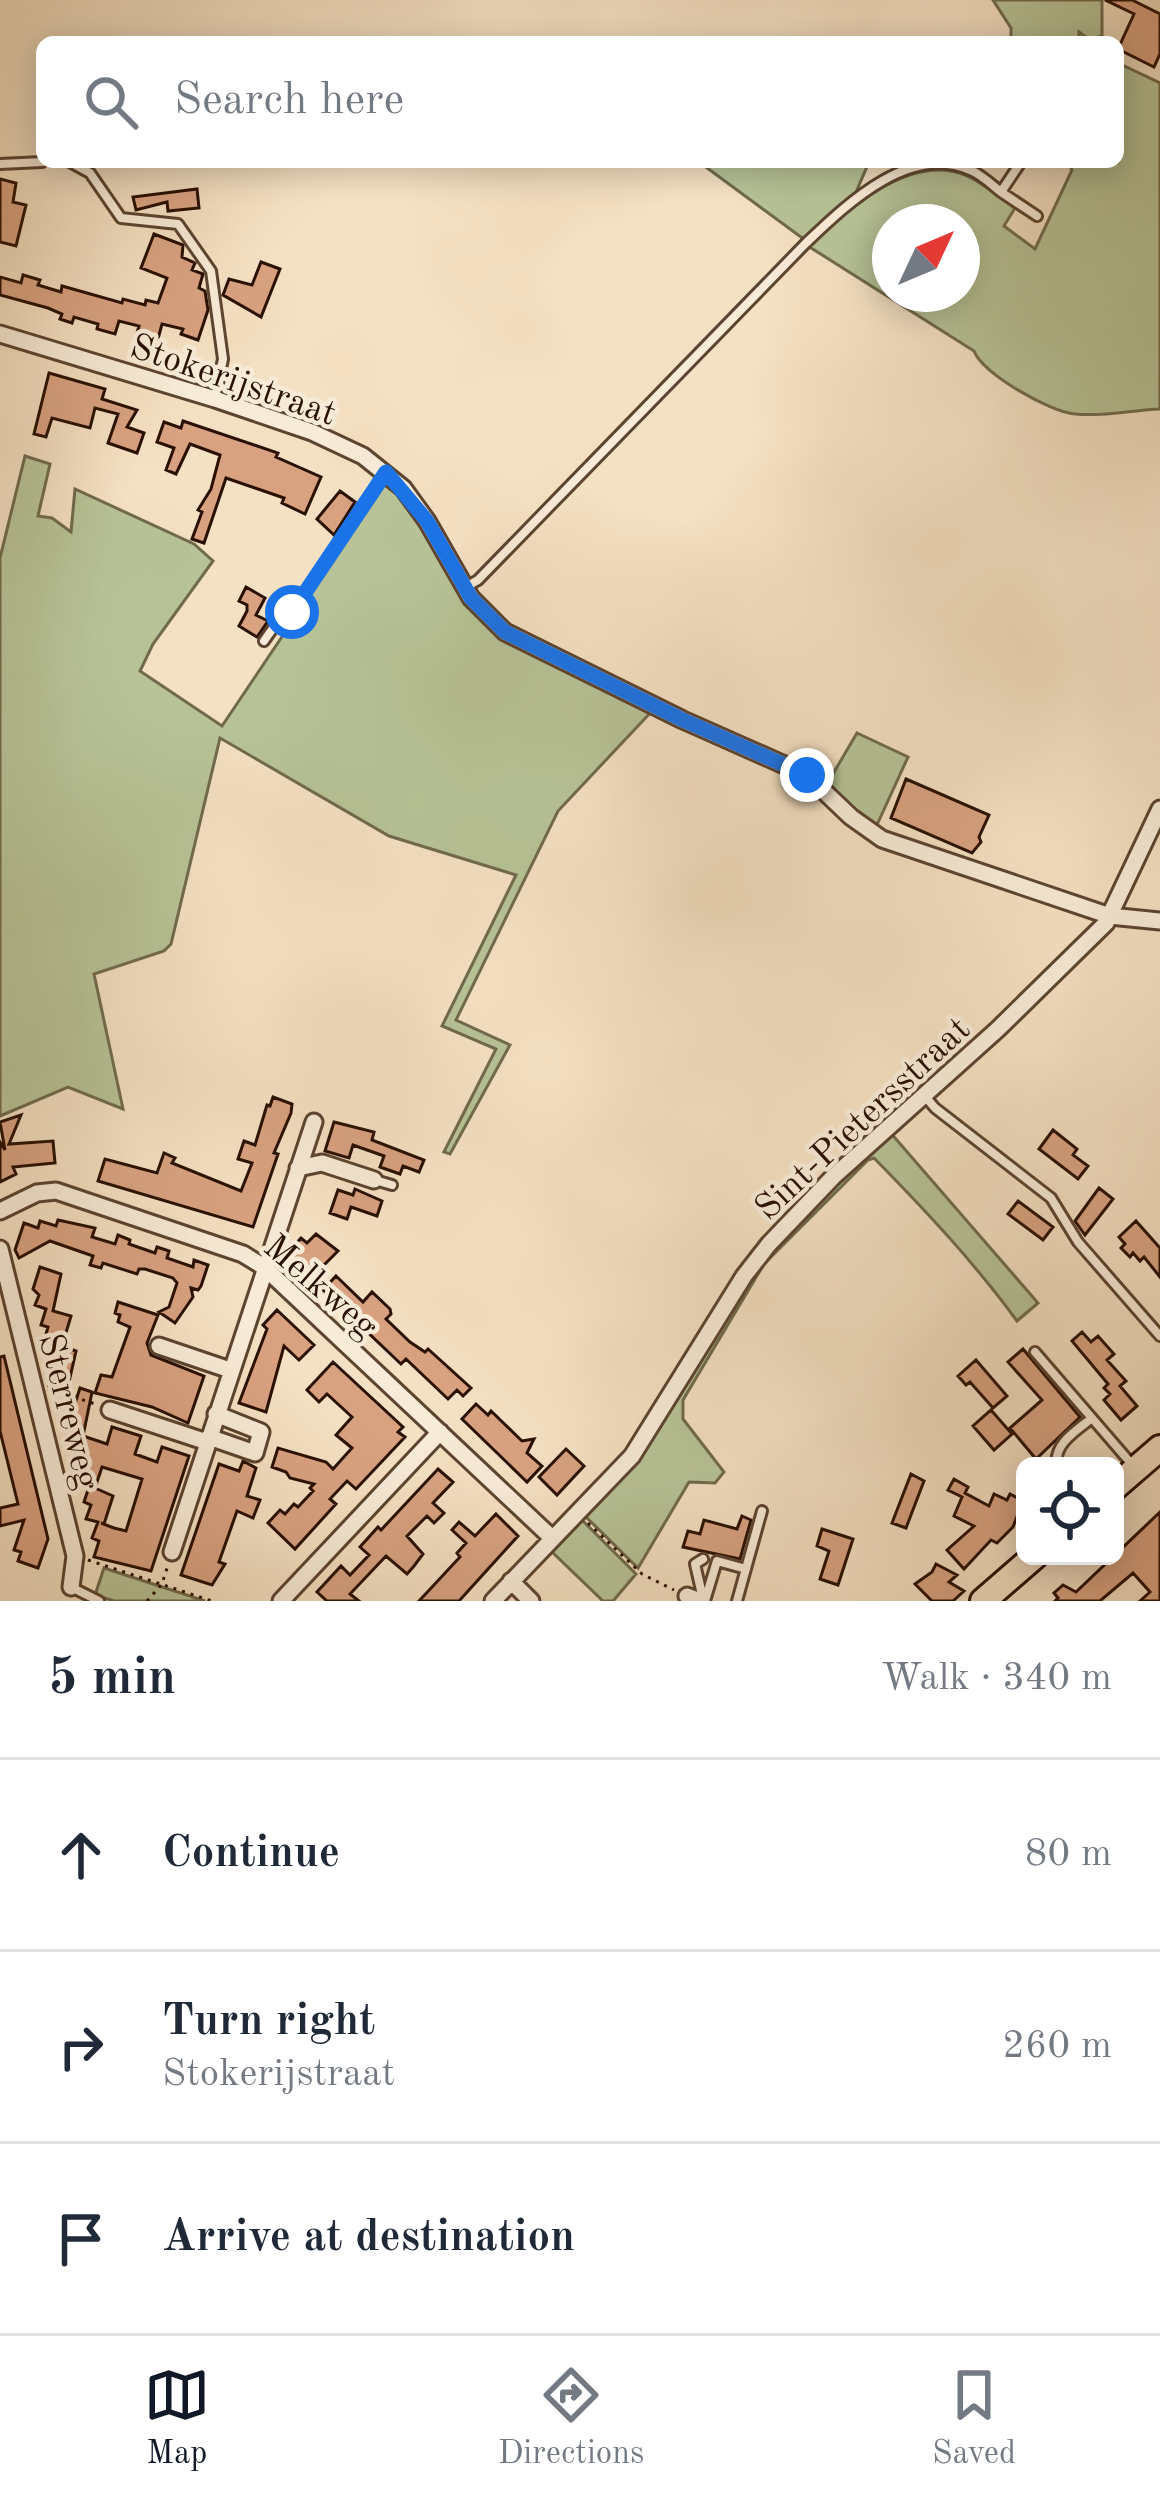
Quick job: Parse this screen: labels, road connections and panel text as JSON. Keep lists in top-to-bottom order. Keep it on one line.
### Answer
{"streets":{"street":["Stokerijstraat","Sint-Pietersstraat","Melkweg","Sterreweg"]},"crossings":[["Stokerijstraat","Sint-Pietersstraat"],["Sint-Pietersstraat","Melkweg"]],"north":"top right","page":{"search":"Search here","heading":["5 min","Walk · 340 m"],"list":[["Continue","80 m"],["Turn right","Stokerijstraat","260 m"],"Arrive at destination"],"nav":["Map","Directions","Saved"]}}
